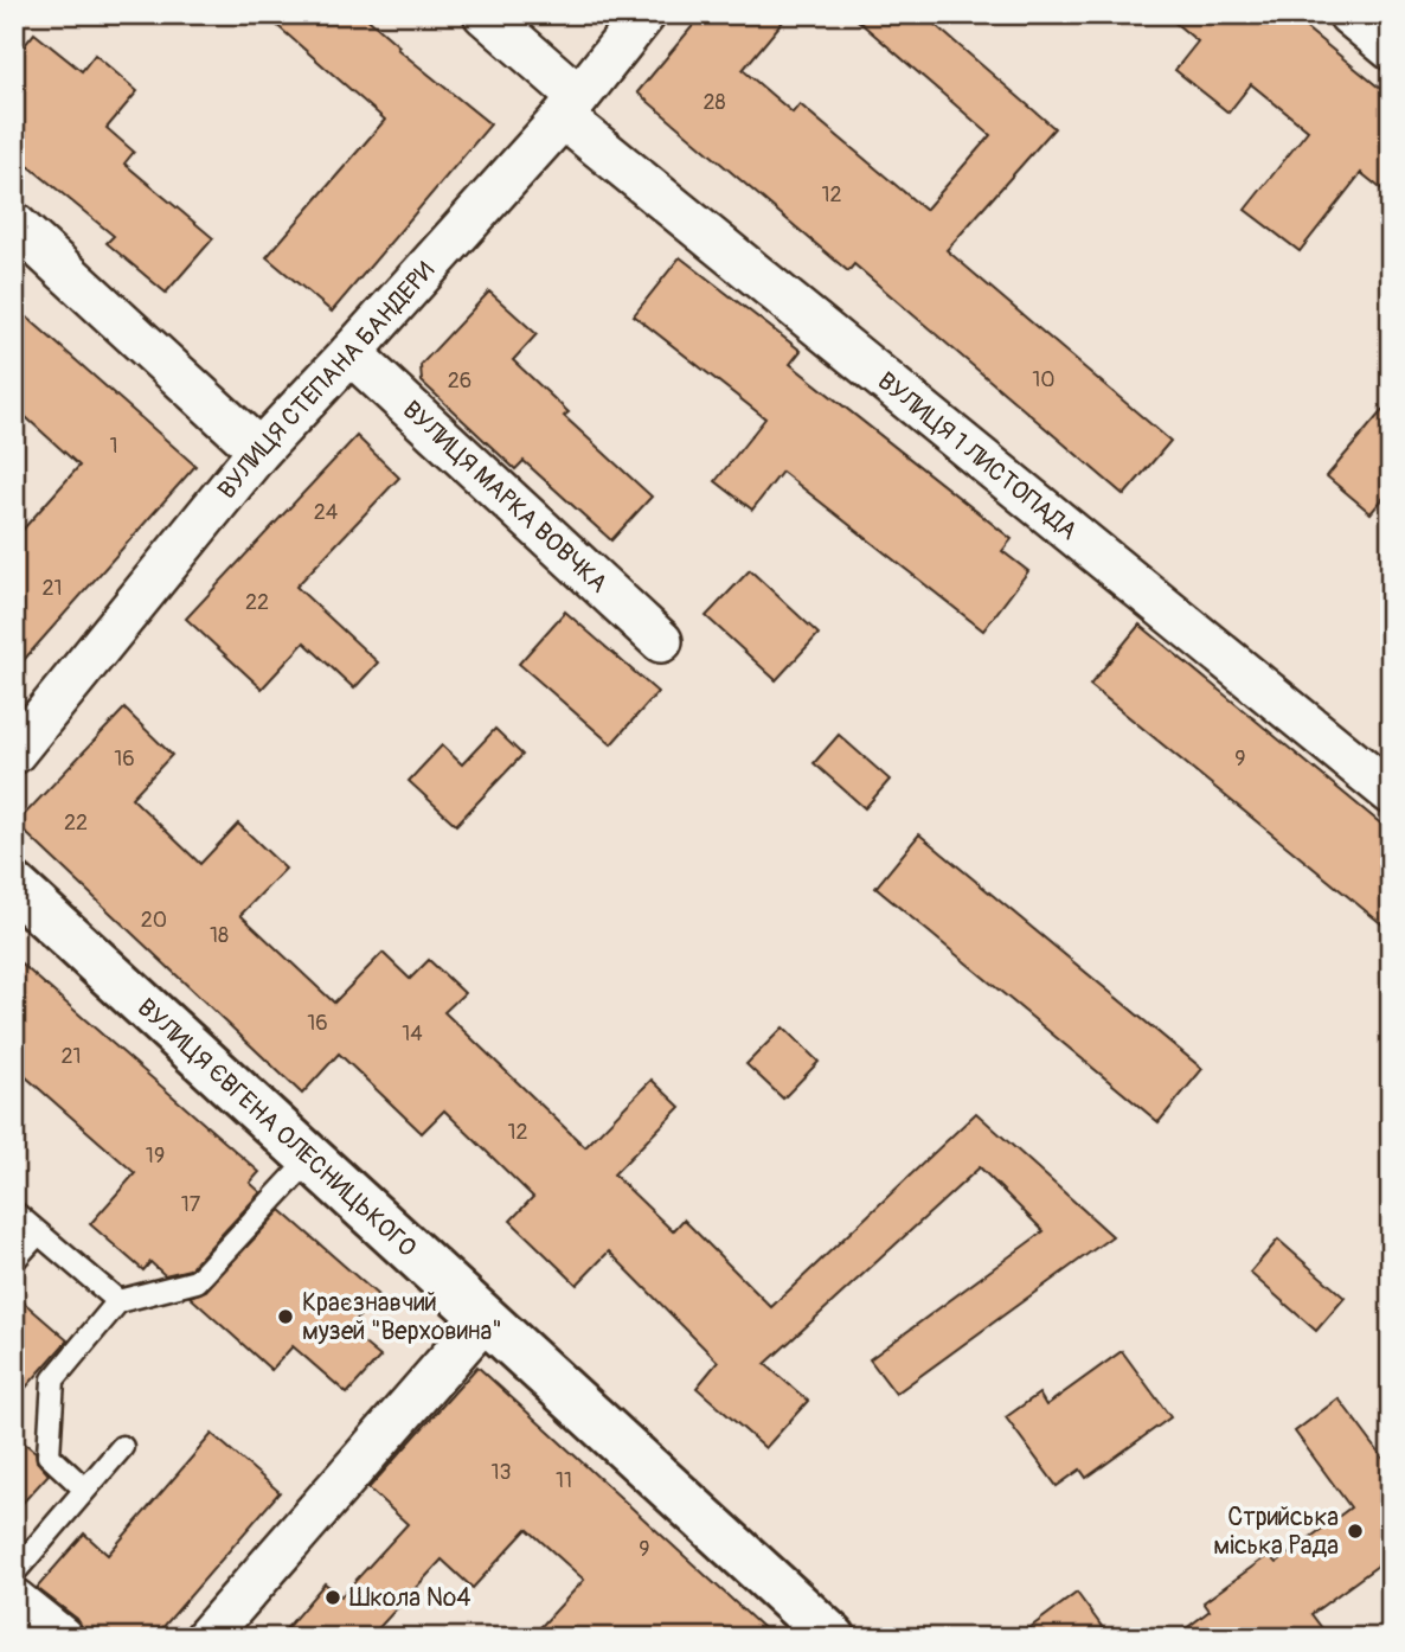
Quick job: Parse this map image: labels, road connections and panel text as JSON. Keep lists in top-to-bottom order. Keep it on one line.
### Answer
{"streets":{"street":["ВУЛИЦЯ СТЕПАНА БАНДЕРИ","ВУЛИЦЯ 1 ЛИСТОПАДА","ВУЛИЦЯ МАРКА ВОВЧКА","ВУЛИЦЯ ЄВГЕНА ОЛЕСНИЦЬКОГО"]},"crossings":[["ВУЛИЦЯ СТЕПАНА БАНДЕРИ","ВУЛИЦЯ 1 ЛИСТОПАДА"],["ВУЛИЦЯ СТЕПАНА БАНДЕРИ","ВУЛИЦЯ МАРКА ВОВЧКА"]],"places":["Краєзнавчий музей \"Верховина\"","Стрийська міська Рада","Школа №4"],"house_numbers":["28","12","10","26","1","24","21","22","16","9","22","20","18","16","14","21","12","19","17","13","11","9"]}
